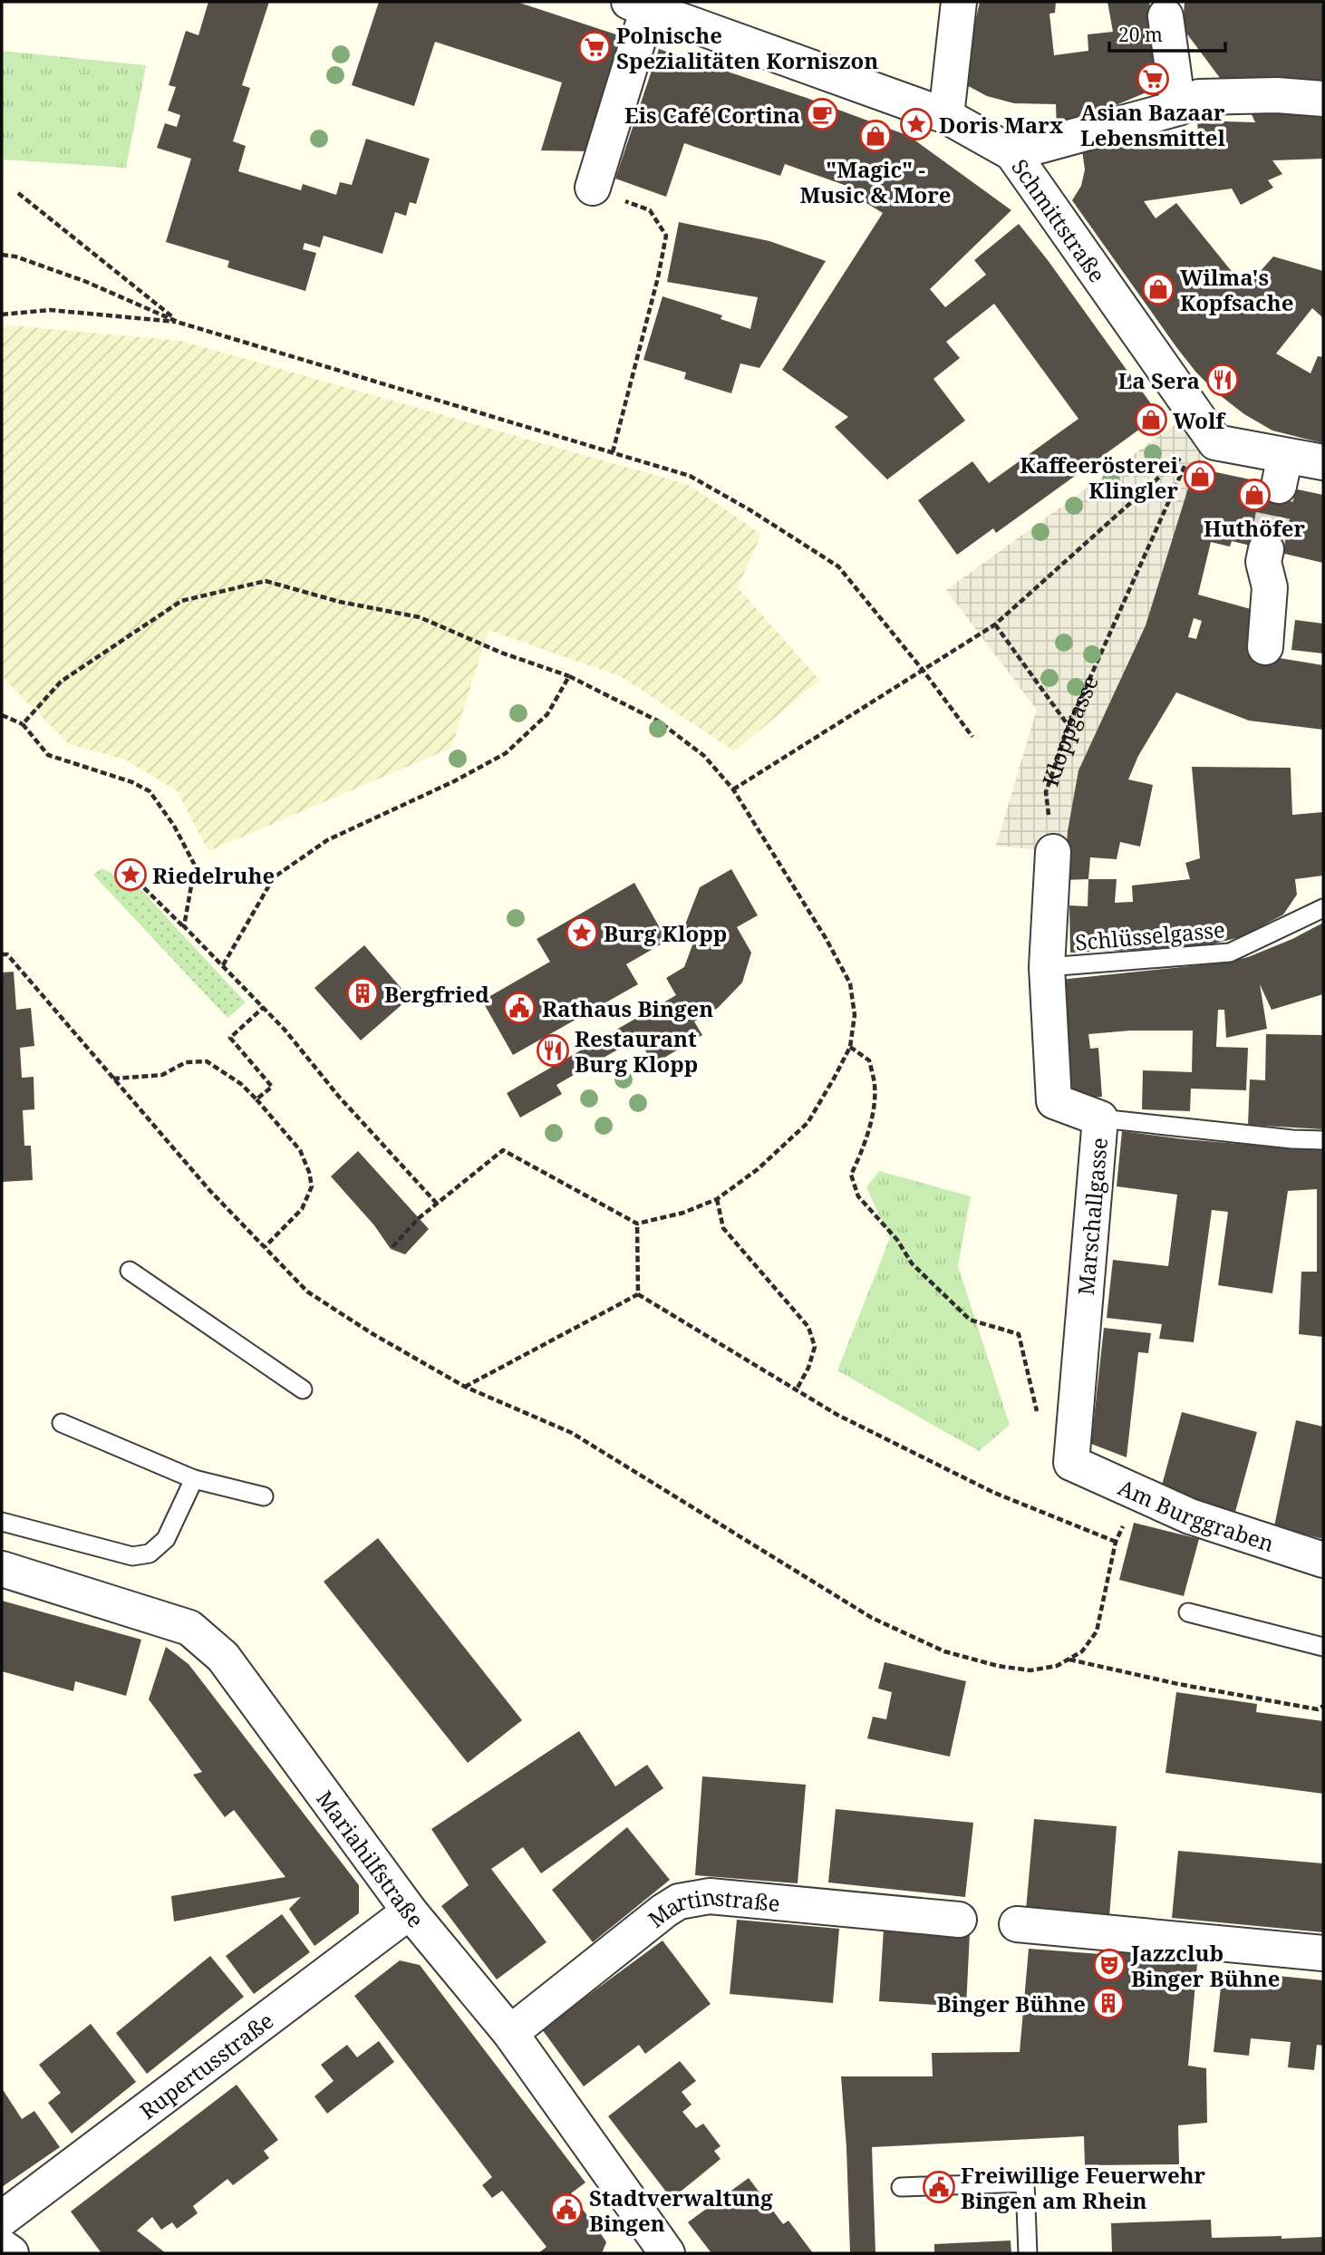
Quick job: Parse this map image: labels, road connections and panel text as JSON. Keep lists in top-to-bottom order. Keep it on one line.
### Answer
{"streets":{"street":["Schmittstraße","Marschallgasse","Am Burggraben","Mariahilfstraße","Martinstraße","Rupertusstraße"],"lane":["Schlüsselgasse"],"path":["Kloppgasse"]},"crossings":[["Schmittstraße","Kloppgasse"],["Marschallgasse","Am Burggraben"],["Mariahilfstraße","Martinstraße"],["Mariahilfstraße","Rupertusstraße"]],"places":{"supermarket":["Polnische Spezialitäten Korniszon","Asian Bazaar Lebensmittel"],"cafe":["Eis Café Cortina"],"place":["Doris Marx","Riedelruhe","Burg Klopp"],"shop":["\"Magic\" - Music & More","Wilma's Kopfsache","Wolf","Kaffeerösterei Klingler","Huthöfer"],"restaurant":["La Sera","Restaurant Burg Klopp"],"building":["Bergfried","Binger Bühne"],"public building":["Rathaus Bingen","Freiwillige Feuerwehr Bingen am Rhein","Stadtverwaltung Bingen"],"theatre":["Jazzclub Binger Bühne"]},"scale_bar":"20 m"}
